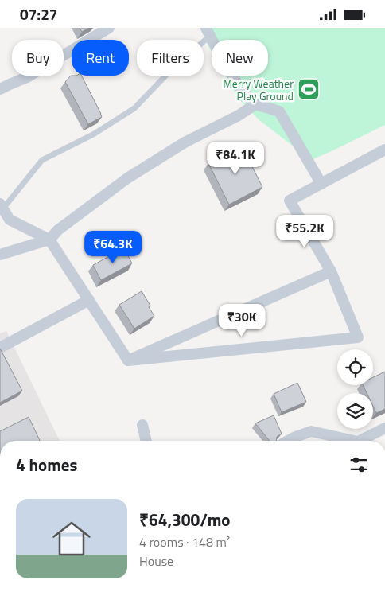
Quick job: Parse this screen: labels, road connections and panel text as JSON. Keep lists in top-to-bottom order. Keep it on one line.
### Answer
{"places":{"sports":["Merry Weather Play Ground"]},"page":{"status":"07:27","chip":["Buy","Rent","Filters","New"],"price":["₹84.1K","₹55.2K","₹64.3K","₹30K"],"heading":"4 homes","list":[{"name":"₹64,300/mo","note":"4 rooms · 148 m² · House"}]}}
